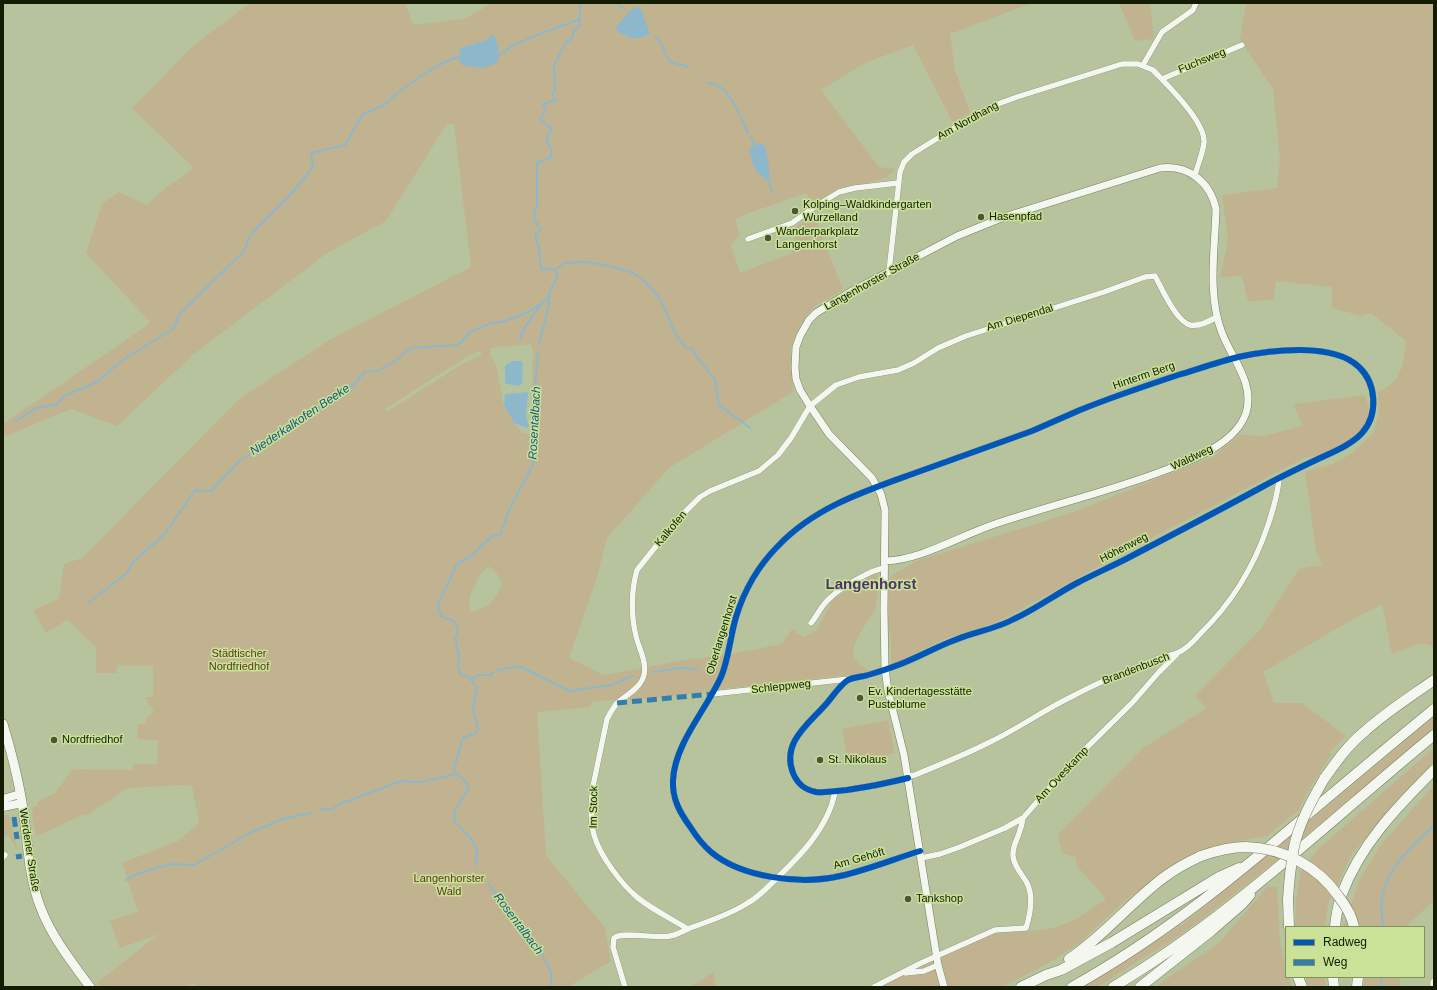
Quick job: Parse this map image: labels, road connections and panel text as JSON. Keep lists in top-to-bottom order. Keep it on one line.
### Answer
{"streets":{"main road":["Werdener Straße"],"street":["Fuchsweg","Am Nordhang","Langenhorster Straße","Am Diependal","Hinterm Berg","Waldweg","Kalkofen","Höhenweg","Oberlangenhorst","Brandenbusch","Schleppweg","Am Oveskamp","Im Stock","Am Gehöft"]},"crossings":[["Am Nordhang","Langenhorster Straße"],["Langenhorster Straße","Am Diependal"],["Langenhorster Straße","Hinterm Berg"],["Langenhorster Straße","Waldweg"],["Langenhorster Straße","Kalkofen"],["Langenhorster Straße","Höhenweg"],["Langenhorster Straße","Oberlangenhorst"],["Langenhorster Straße","Brandenbusch"],["Langenhorster Straße","Am Oveskamp"],["Langenhorster Straße","Am Gehöft"],["Am Diependal","Waldweg"],["Am Diependal","Kalkofen"],["Hinterm Berg","Waldweg"],["Hinterm Berg","Höhenweg"],["Hinterm Berg","Oberlangenhorst"],["Kalkofen","Im Stock"],["Höhenweg","Brandenbusch"],["Höhenweg","Schleppweg"],["Oberlangenhorst","Schleppweg"],["Oberlangenhorst","Am Gehöft"],["Brandenbusch","Schleppweg"],["Brandenbusch","Am Oveskamp"],["Schleppweg","Am Gehöft"],["Am Oveskamp","Am Gehöft"]],"districts":["Langenhorst"],"water":["Niederkalkofen Beeke","Rosentalbach"],"parks":["Städtischer Nordfriedhof","Langenhorster Wald"],"places":["Kolping–Waldkindergarten Wurzelland","Hasenpfad","Wanderparkplatz Langenhorst","Ev. Kindertagesstätte Pusteblume","Nordfriedhof","St. Nikolaus","Tankshop"],"legend":["Radweg","Weg"]}
